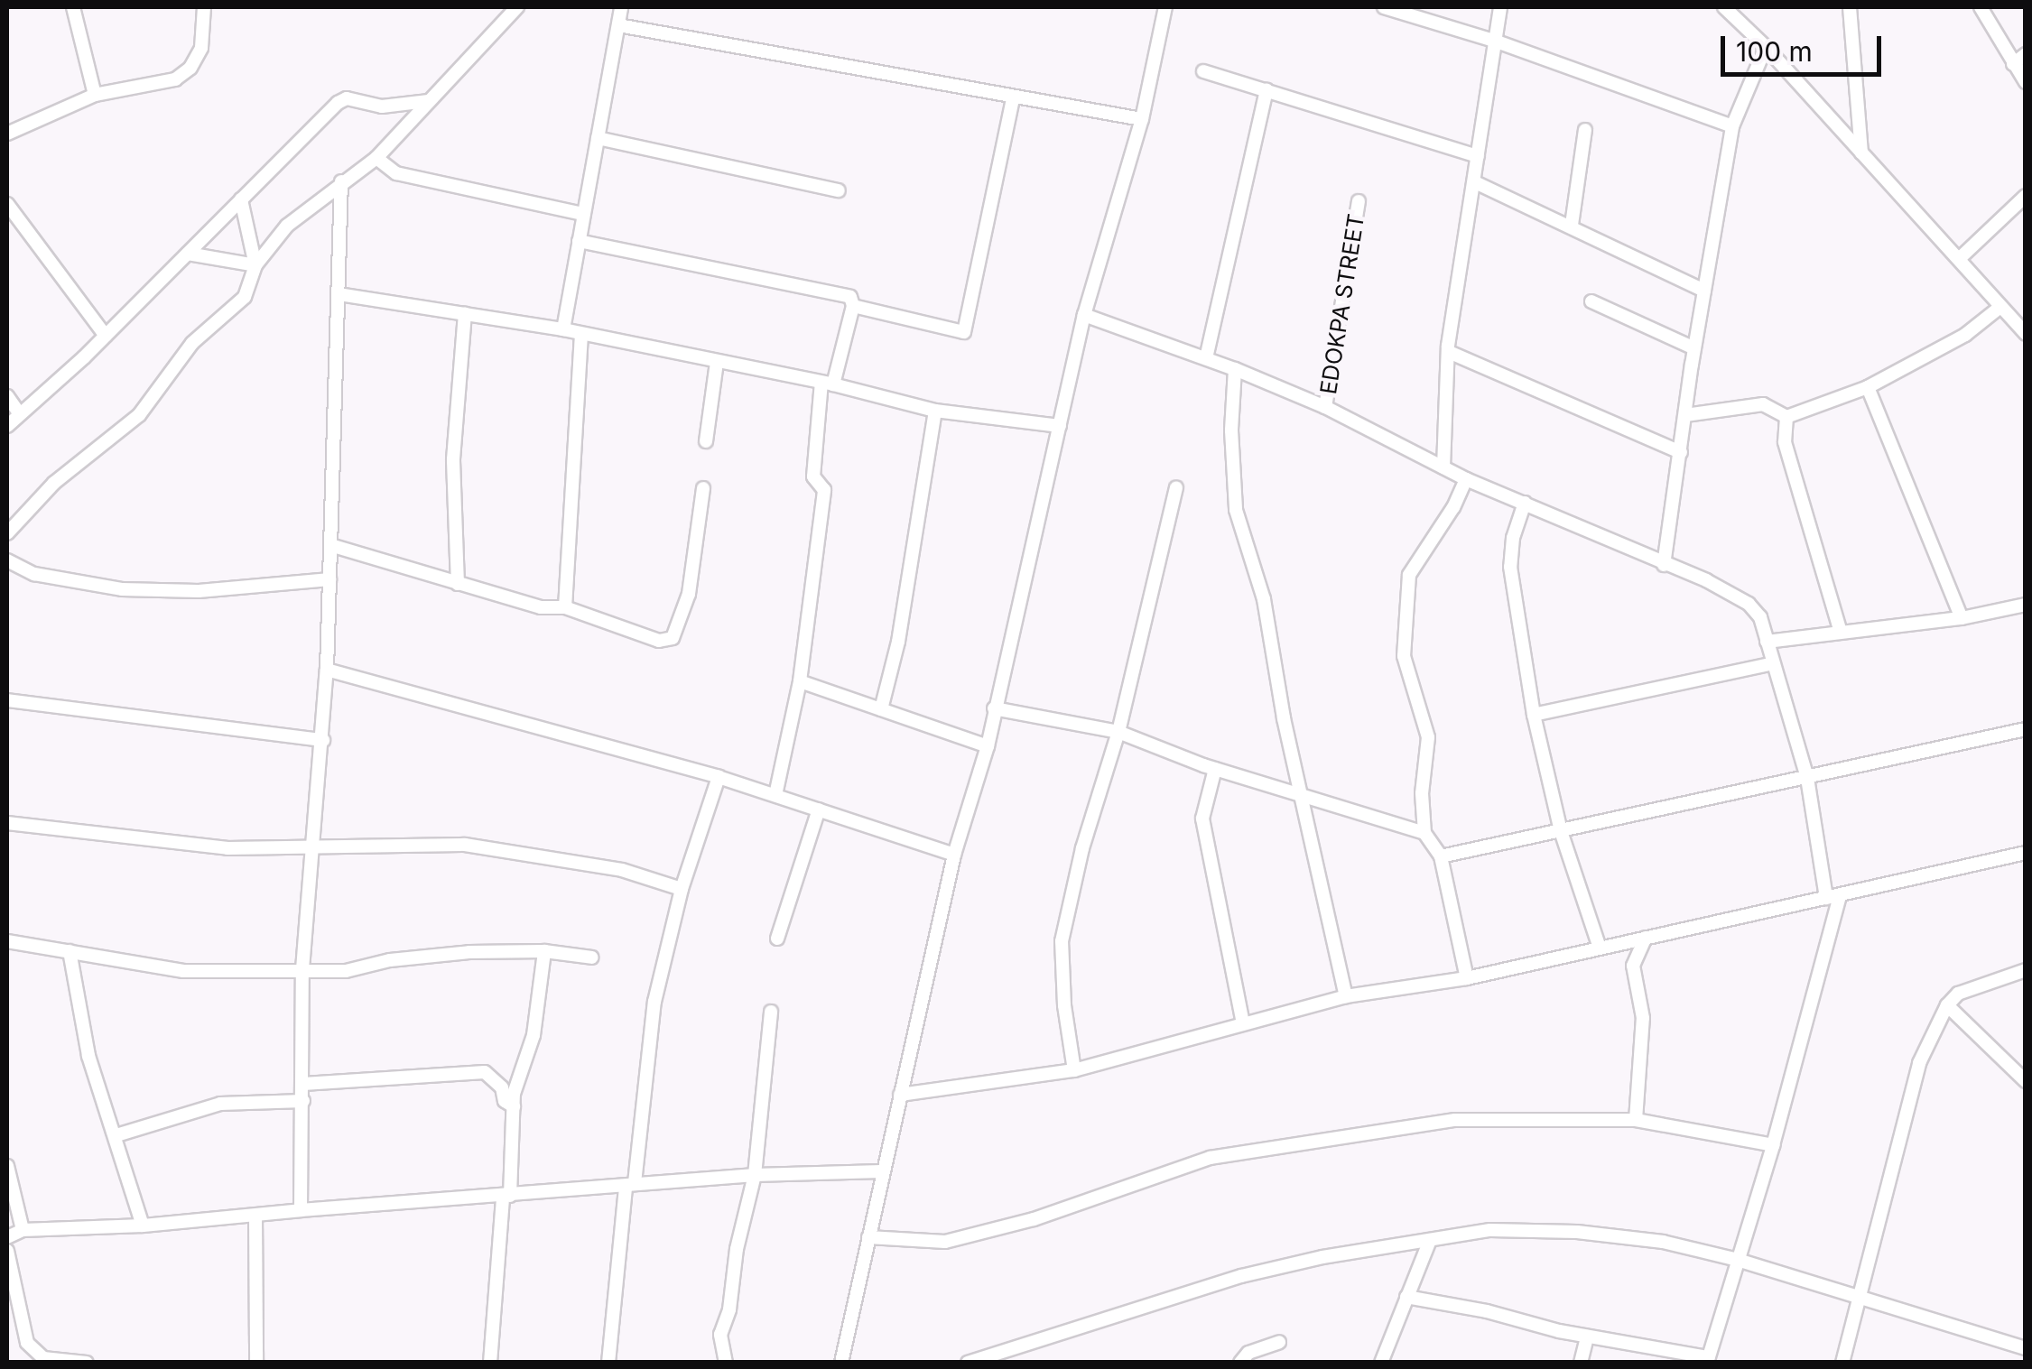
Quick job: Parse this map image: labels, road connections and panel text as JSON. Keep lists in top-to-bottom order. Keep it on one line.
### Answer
{"streets":{"street":["EDOKPA STREET"]},"scale_bar":"100 m"}
